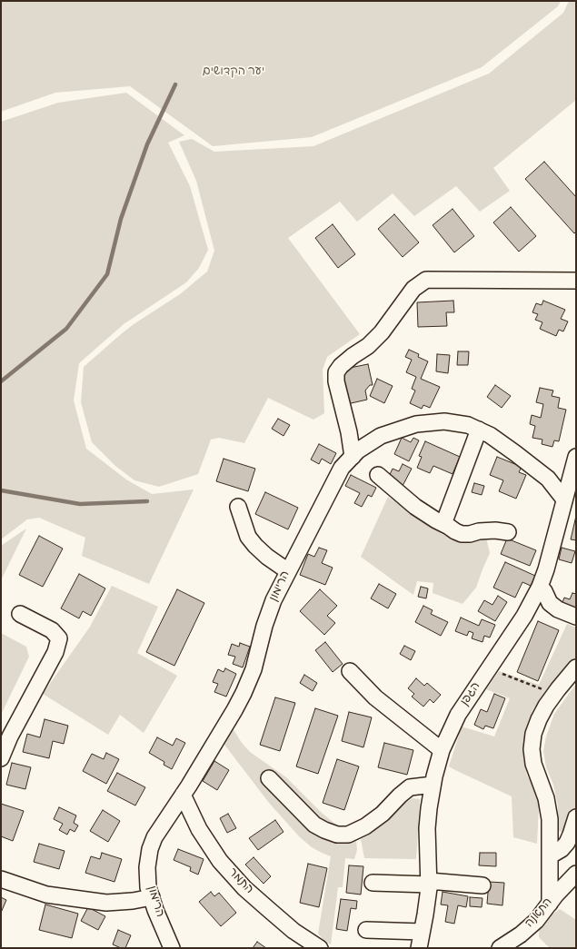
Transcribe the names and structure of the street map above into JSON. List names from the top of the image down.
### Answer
{
  "streets": {
    "street": [
      "הרימון",
      "הגפן",
      "התמר",
      "התאנה"
    ]
  },
  "crossings": [
    ["הרימון", "הגפן"],
    ["הרימון", "התמר"]
  ],
  "parks": ["יער הקדושים"]
}
